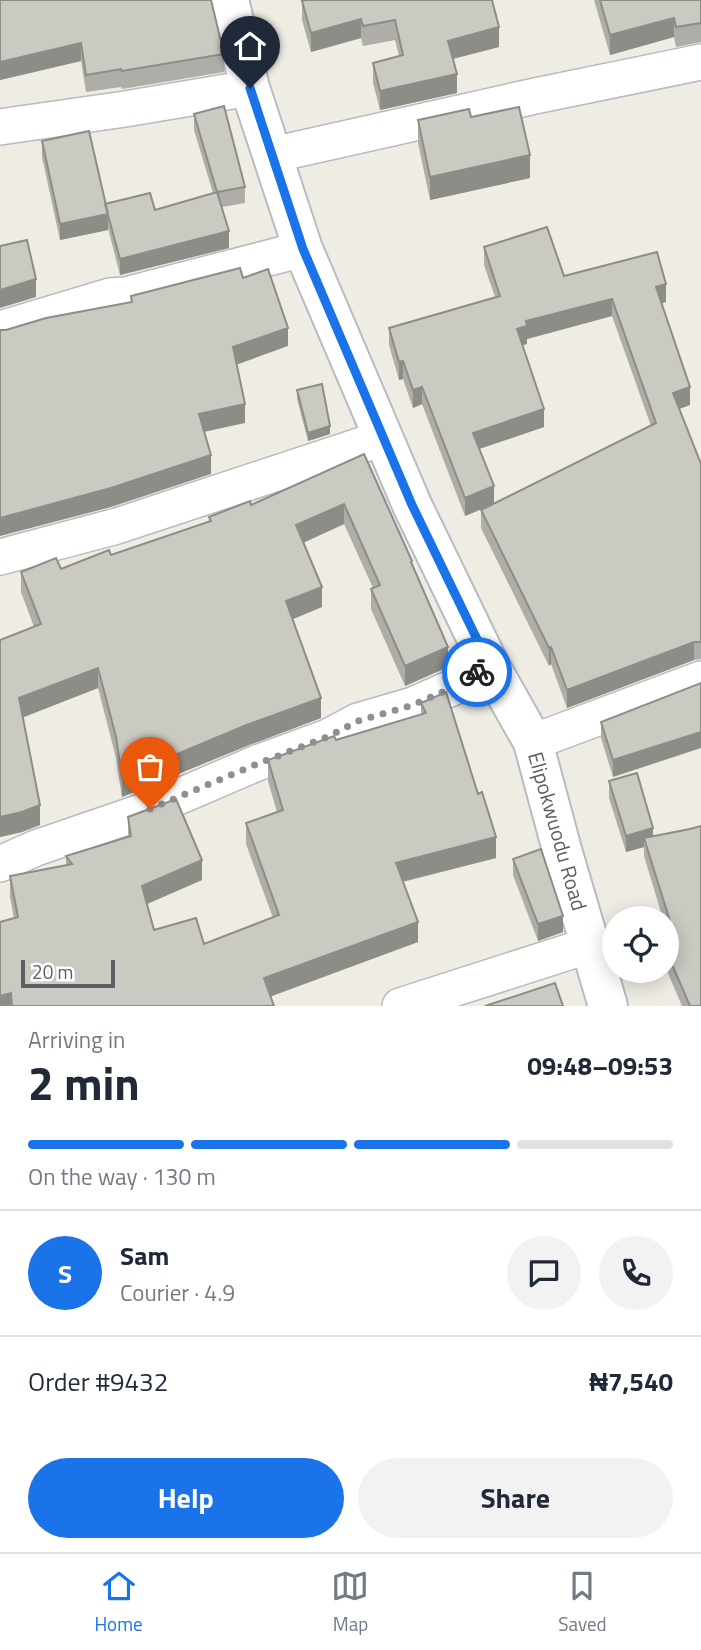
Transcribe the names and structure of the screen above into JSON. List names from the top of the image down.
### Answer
{
  "streets": {
    "street": ["Elipokwuodu Road"]
  },
  "scale_bar": "20 m",
  "page": {
    "scale": "20 m",
    "heading": ["2 min", "Arriving in", "09:48–09:53"],
    "panel": [
      "Sam",
      "Courier · 4.9",
      "Order #9432",
      "₦7,540"
    ],
    "bar": "On the way · 130 m",
    "round": "S",
    "buttons": ["Help", "Share"],
    "tabs": ["Home", "Map", "Saved"]
  }
}
